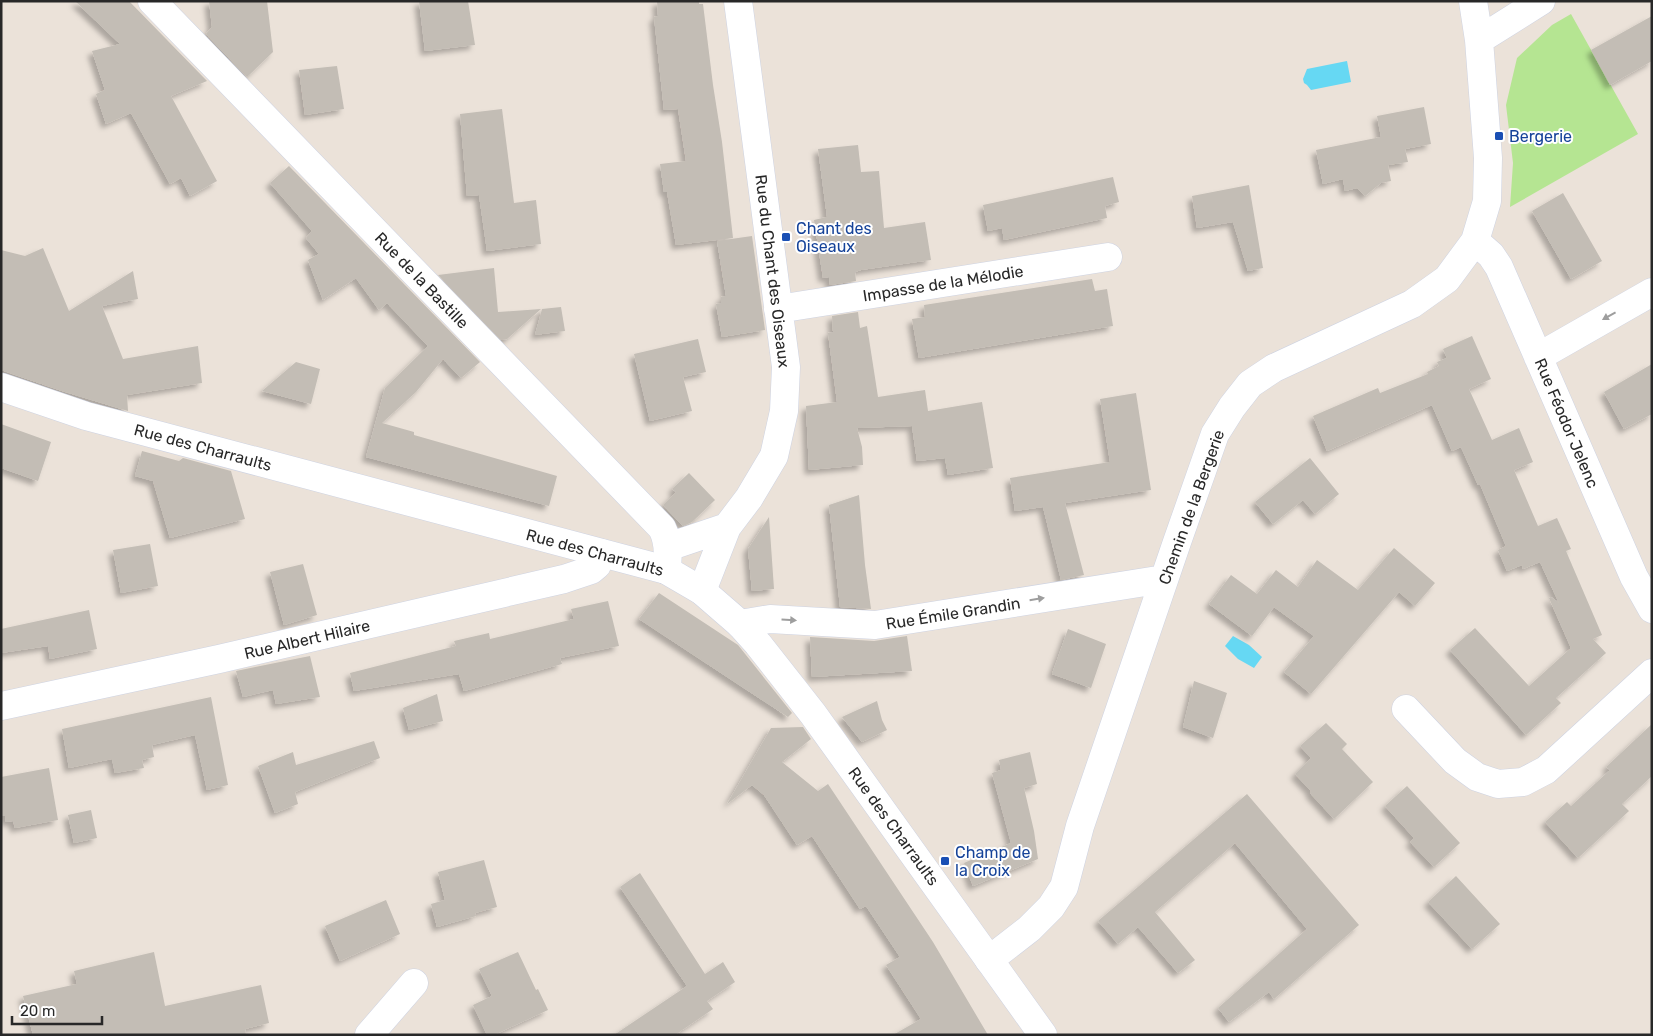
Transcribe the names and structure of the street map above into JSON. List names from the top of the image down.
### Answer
{
  "streets": {
    "street": [
      "Rue du Chant des Oiseaux",
      "Rue de la Bastille",
      "Impasse de la Mélodie",
      "Rue Féodor Jelenc",
      "Rue des Charraults",
      "Chemin de la Bergerie",
      "Rue Émile Grandin",
      "Rue Albert Hilaire"
    ]
  },
  "crossings": [
    ["Rue du Chant des Oiseaux", "Impasse de la Mélodie"],
    ["Rue du Chant des Oiseaux", "Rue des Charraults"],
    ["Rue de la Bastille", "Rue des Charraults"],
    ["Rue Féodor Jelenc", "Chemin de la Bergerie"],
    ["Rue des Charraults", "Chemin de la Bergerie"],
    ["Rue des Charraults", "Rue Émile Grandin"],
    ["Rue des Charraults", "Rue Albert Hilaire"],
    ["Chemin de la Bergerie", "Rue Émile Grandin"]
  ],
  "one_way": ["Rue Émile Grandin"],
  "places": {
    "transit": ["Bergerie", "Chant des Oiseaux", "Champ de la Croix"]
  },
  "scale_bar": "20 m"
}
